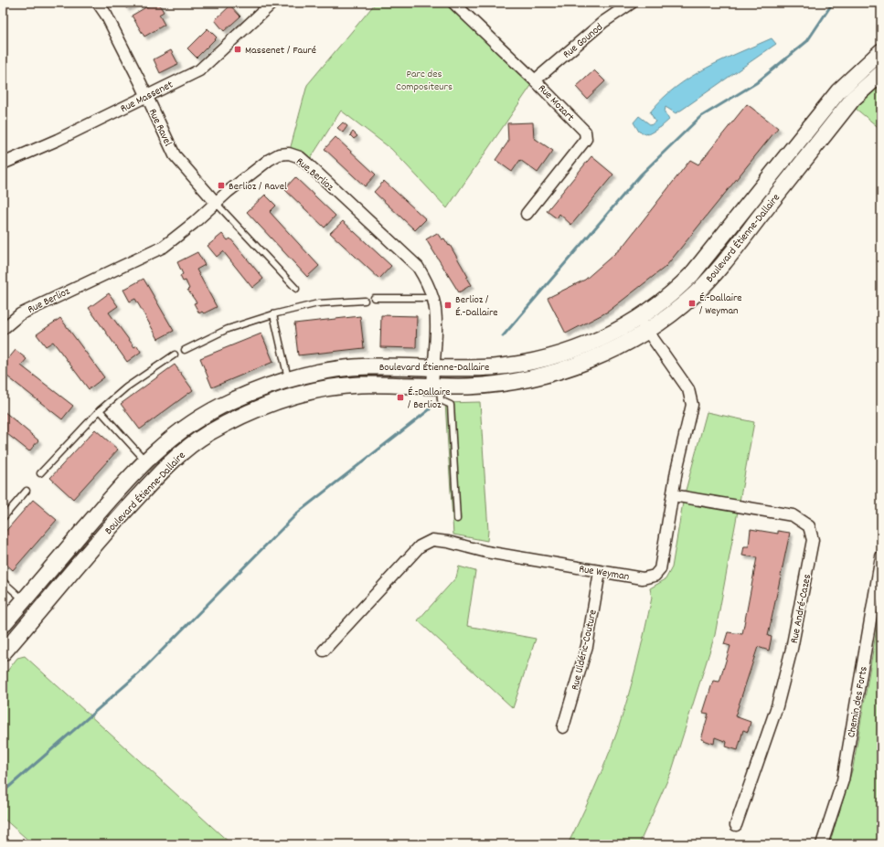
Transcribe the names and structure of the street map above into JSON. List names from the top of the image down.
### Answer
{
  "streets": {
    "street": [
      "Rue Gounod",
      "Rue Massenet",
      "Rue Mozart",
      "Rue Ravel",
      "Rue Berlioz",
      "Boulevard Étienne-Dallaire",
      "Rue Weyman",
      "Rue André-Cazes",
      "Rue Uldéric-Couture",
      "Chemin des Forts"
    ]
  },
  "crossings": [
    ["Rue Gounod", "Rue Mozart"],
    ["Rue Massenet", "Rue Ravel"],
    ["Rue Ravel", "Rue Berlioz"],
    ["Rue Berlioz", "Boulevard Étienne-Dallaire"],
    ["Boulevard Étienne-Dallaire", "Rue Weyman"],
    ["Rue Weyman", "Rue André-Cazes"],
    ["Rue Weyman", "Rue Uldéric-Couture"]
  ],
  "parks": ["Parc des Compositeurs"],
  "places": {
    "transit": [
      "Massenet / Fauré",
      "Berlioz / Ravel",
      "É.-Dallaire / Weyman",
      "Berlioz / É.-Dallaire",
      "É.-Dallaire / Berlioz"
    ]
  }
}
